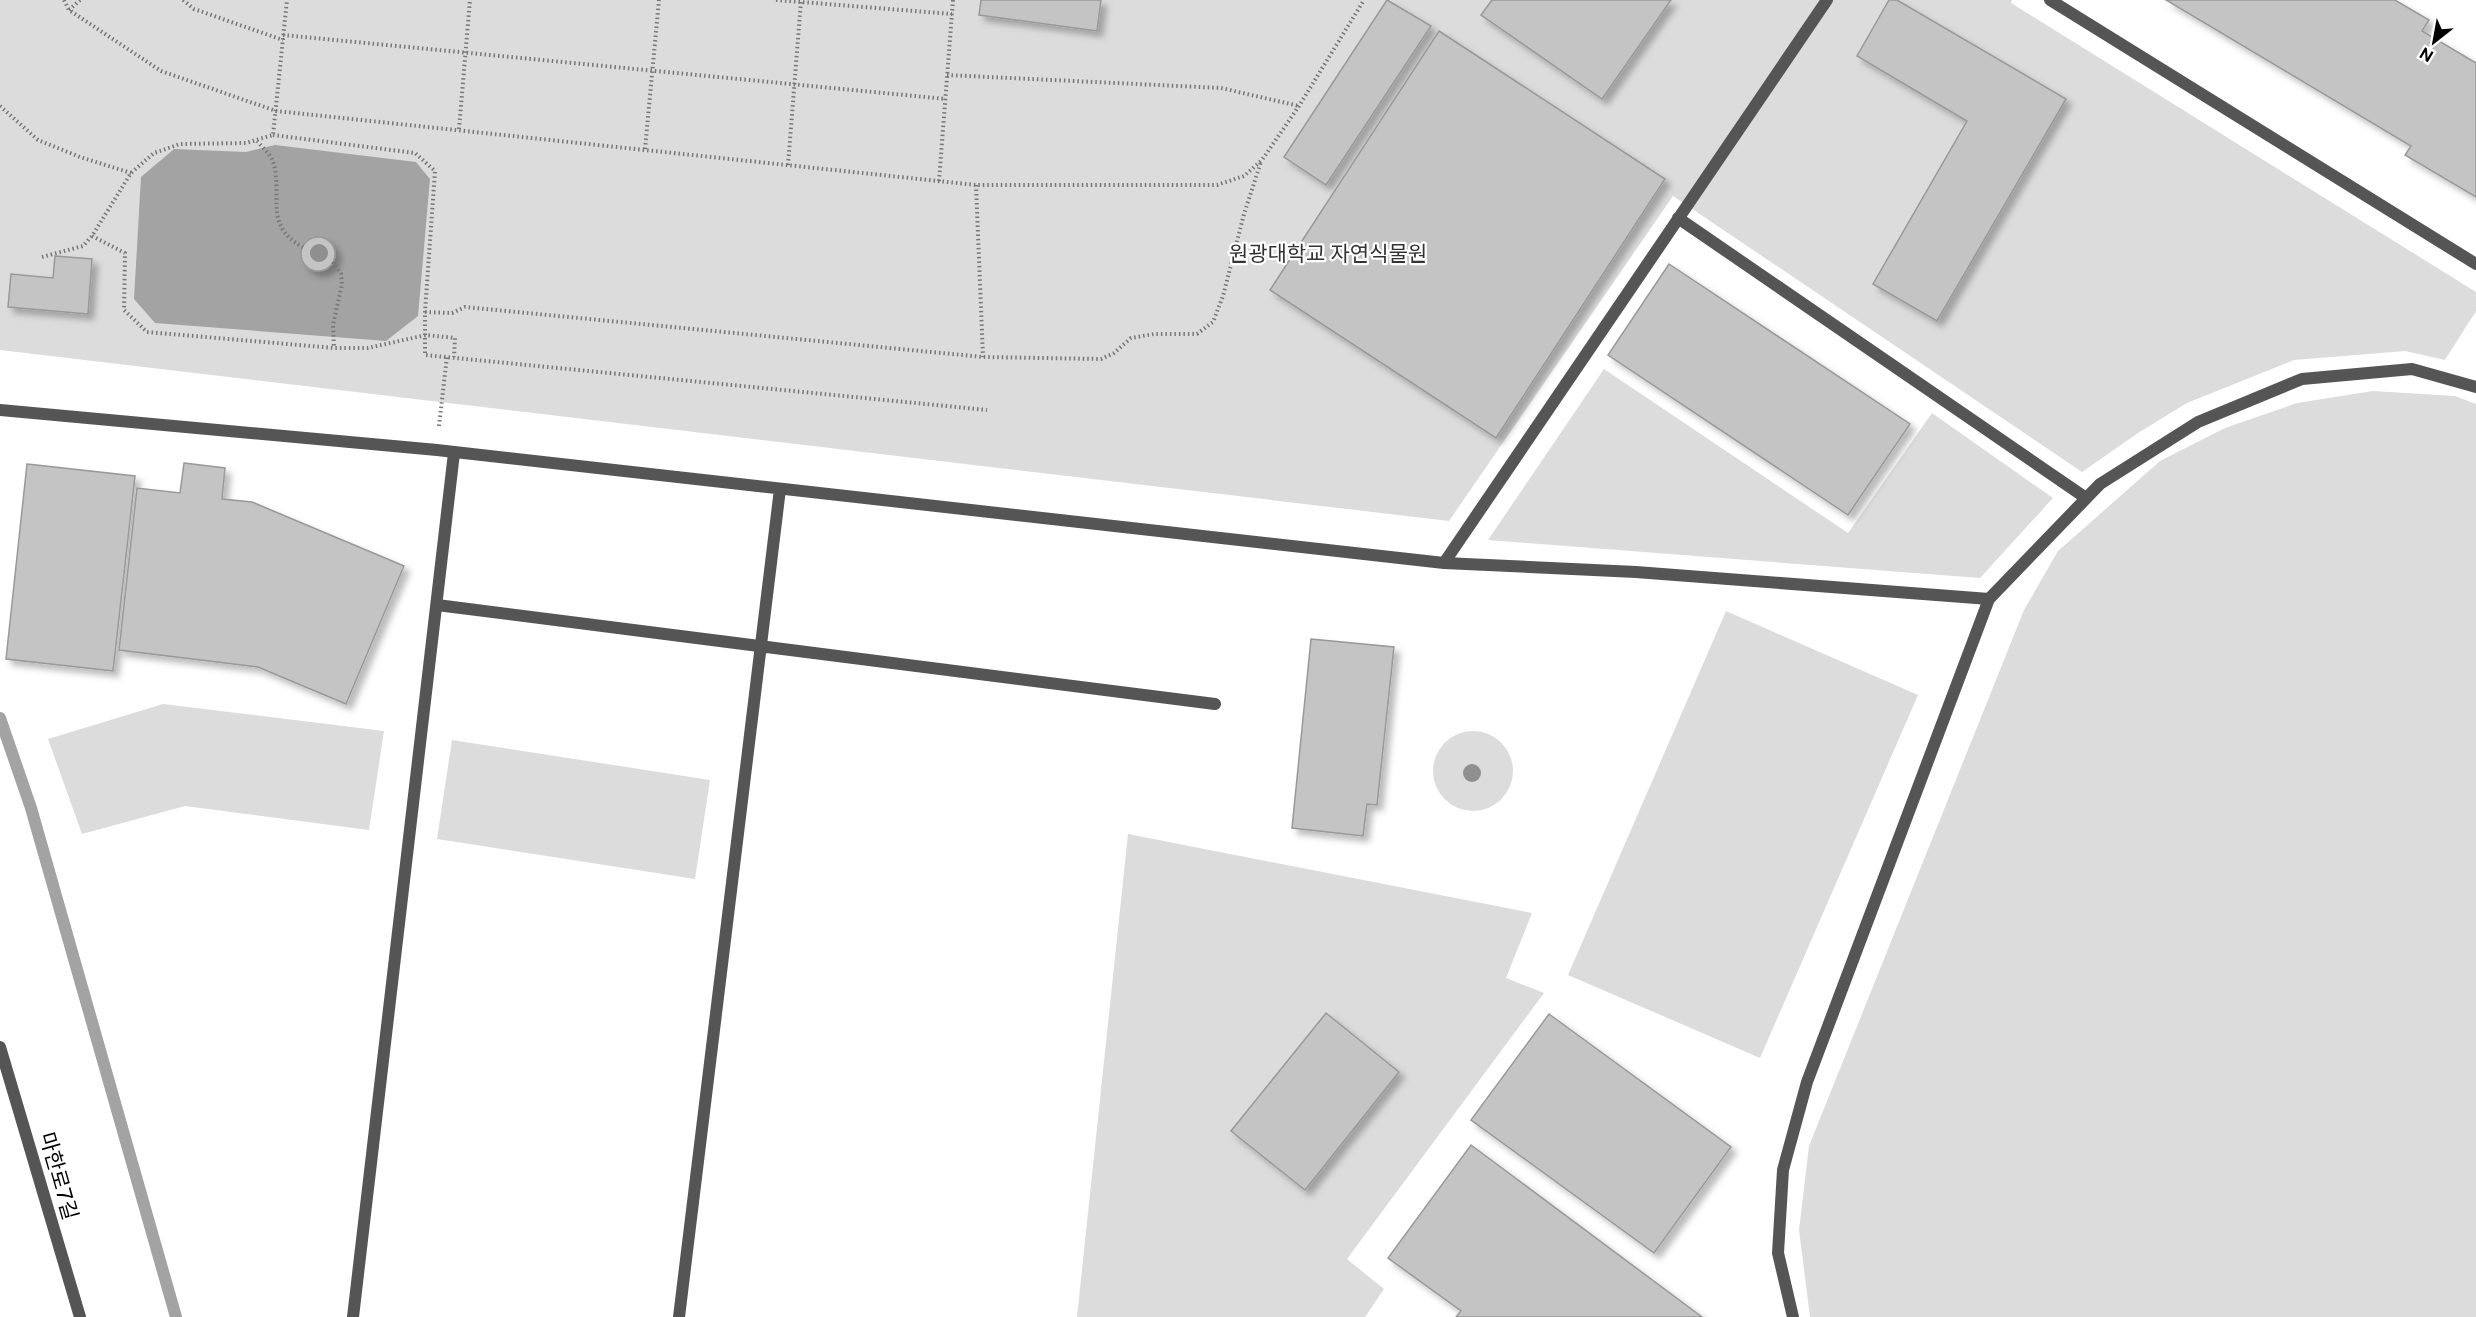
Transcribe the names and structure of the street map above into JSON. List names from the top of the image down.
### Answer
{
  "streets": {
    "street": ["마한로7길"]
  },
  "parks": ["원광대학교 자연식물원"],
  "north": "bottom left"
}
